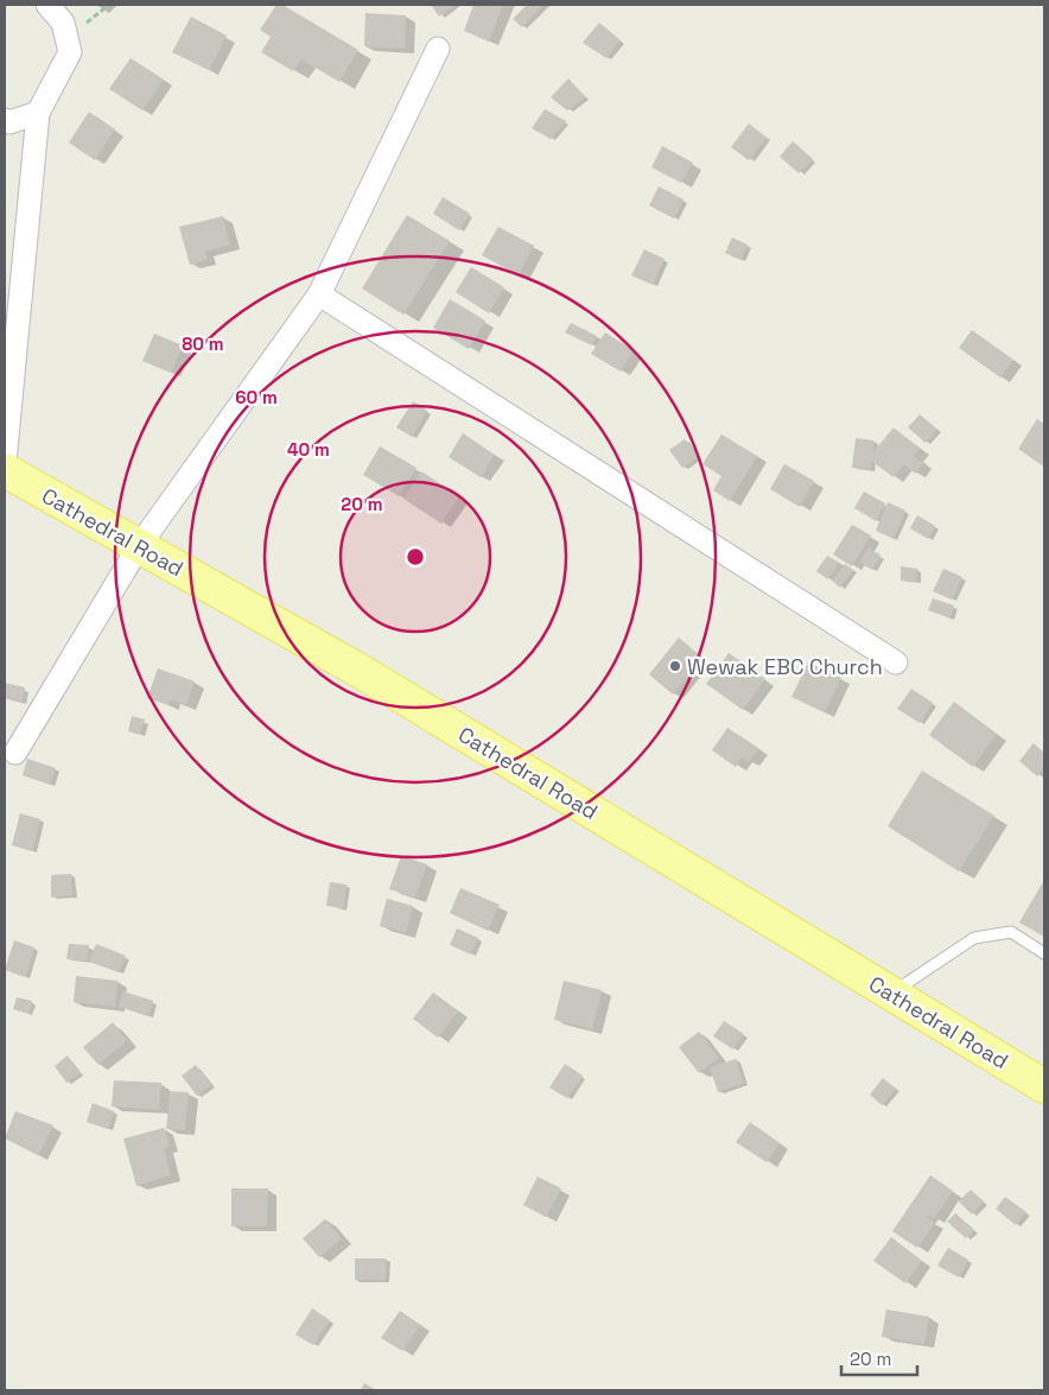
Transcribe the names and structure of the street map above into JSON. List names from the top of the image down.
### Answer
{
  "streets": {
    "main road": ["Cathedral Road"]
  },
  "places": ["Wewak EBC Church"],
  "scale_bar": "20 m",
  "rings": [
    "80 m",
    "60 m",
    "40 m",
    "20 m"
  ]
}
